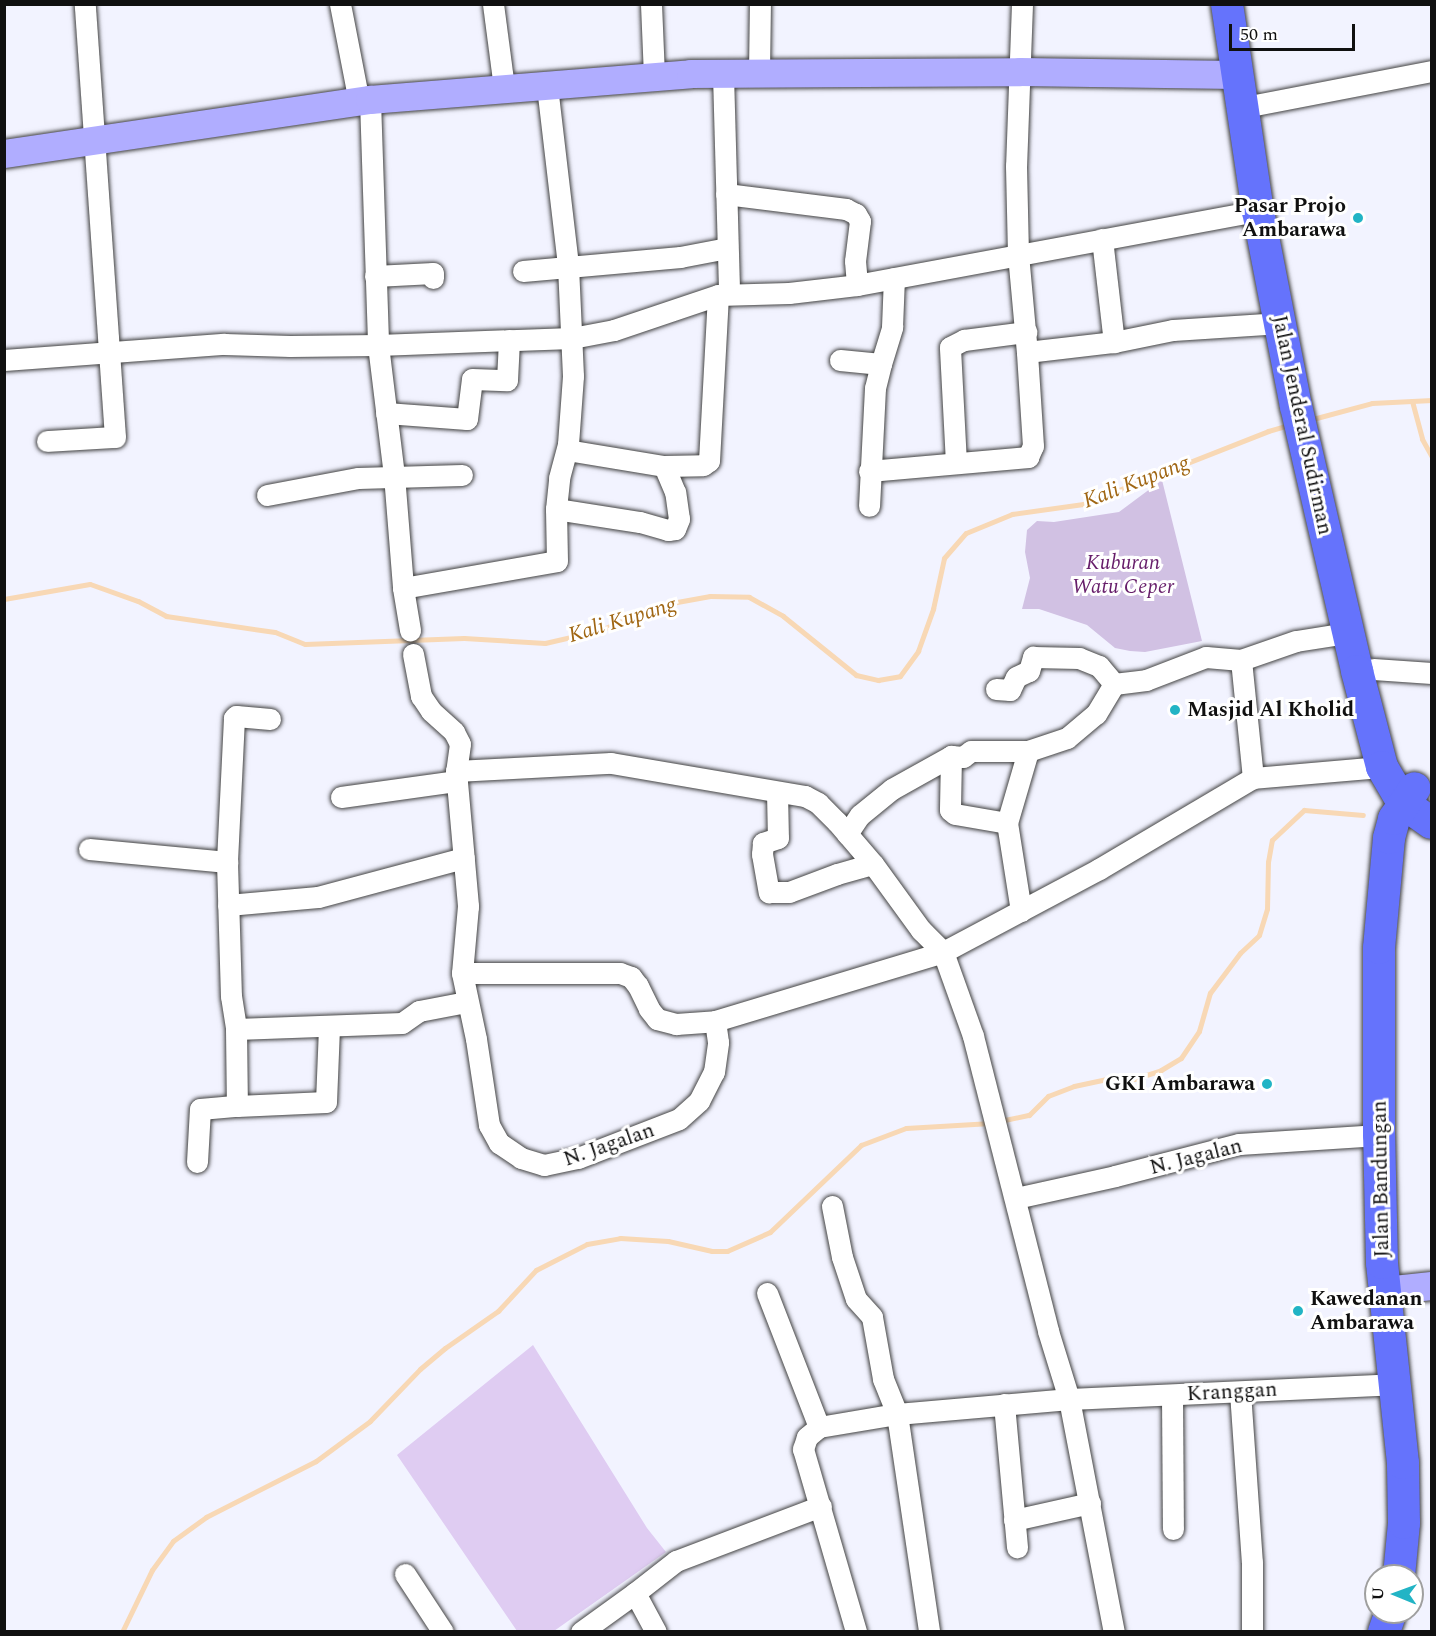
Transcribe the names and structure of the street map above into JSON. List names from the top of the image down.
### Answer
{
  "streets": {
    "main road": ["Jalan Jenderal Sudirman", "Jalan Bandungan"],
    "street": ["N. Jagalan", "Kranggan"]
  },
  "crossings": [
    ["Jalan Jenderal Sudirman", "Jalan Bandungan"],
    ["N. Jagalan", "Jalan Bandungan"],
    ["Jalan Bandungan", "Kranggan"]
  ],
  "water": ["Kali Kupang"],
  "parks": ["Kuburan Watu Ceper"],
  "places": [
    "Pasar Projo Ambarawa",
    "Masjid Al Kholid",
    "GKI Ambarawa",
    "Kawedanan Ambarawa"
  ],
  "scale_bar": "50 m",
  "north": "left"
}
